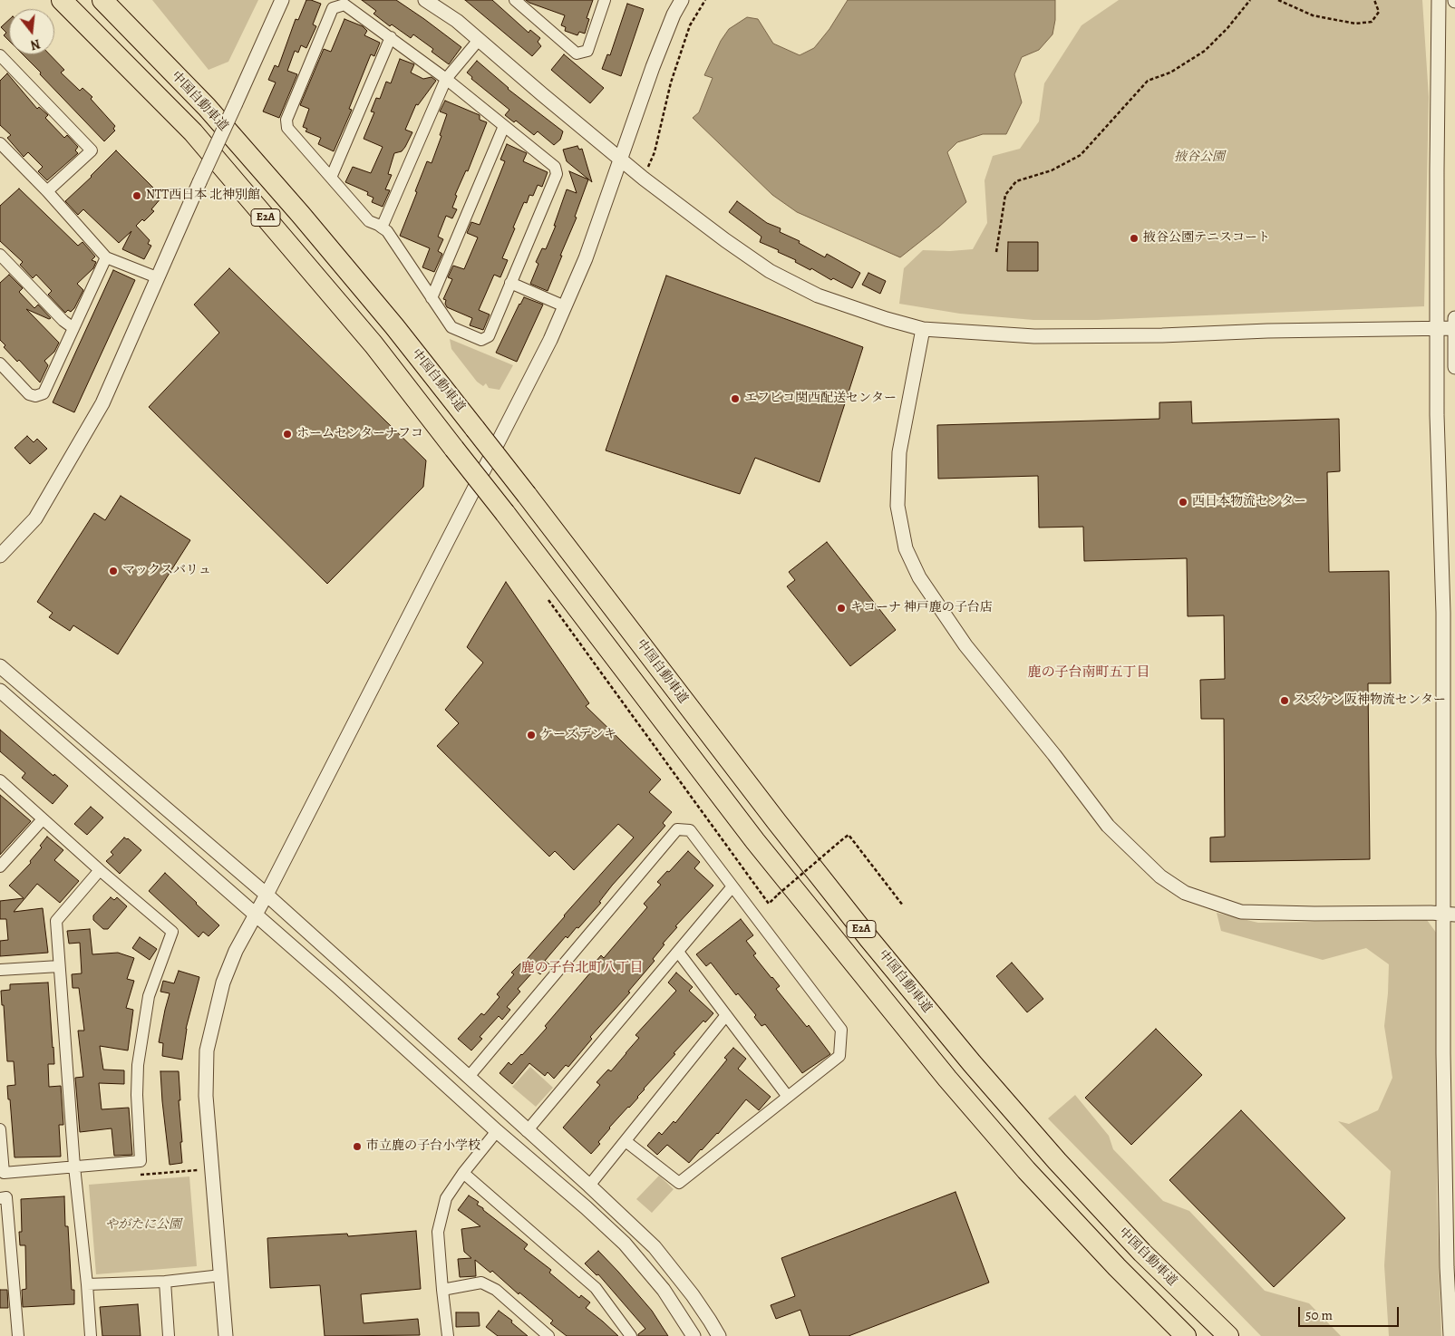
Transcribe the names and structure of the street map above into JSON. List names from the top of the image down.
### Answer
{
  "streets": {
    "highway": ["中国自動車道", "E2A"]
  },
  "districts": ["鹿の子台南町五丁目", "鹿の子台北町八丁目"],
  "parks": ["掖谷公園", "やがたに公園"],
  "places": [
    "NTT西日本 北神別館",
    "掖谷公園テニスコート",
    "エフピコ関西配送センター",
    "ホームセンターナフコ",
    "西日本物流センター",
    "マックスバリュ",
    "キコーナ 神戸鹿の子台店",
    "スズケン阪神物流センター",
    "ケーズデンキ",
    "市立鹿の子台小学校"
  ],
  "scale_bar": "50 m",
  "north": "bottom"
}
